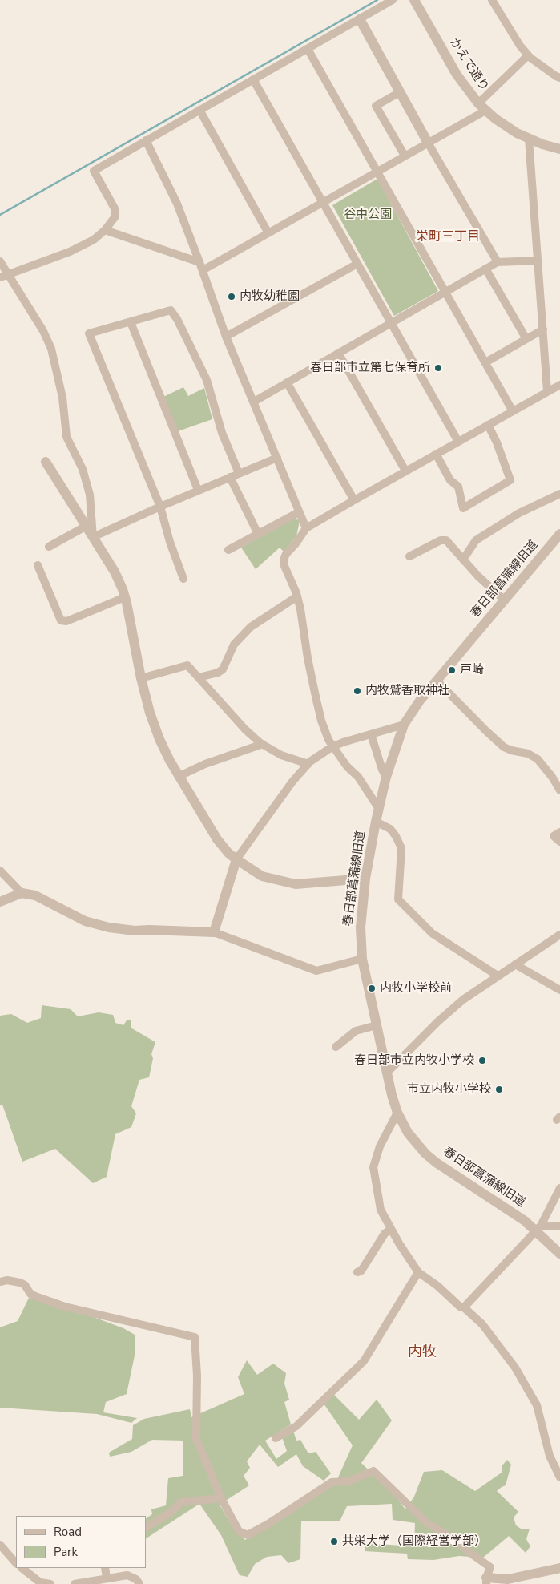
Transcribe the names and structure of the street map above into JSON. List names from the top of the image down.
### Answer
{
  "streets": {
    "street": ["かえで通り", "春日部菖蒲線旧道"]
  },
  "districts": ["栄町三丁目", "内牧"],
  "parks": ["谷中公園"],
  "places": [
    "内牧幼稚園",
    "春日部市立第七保育所",
    "戸崎",
    "内牧鷲香取神社",
    "内牧小学校前",
    "春日部市立内牧小学校",
    "市立内牧小学校",
    "共栄大学（国際経営学部）"
  ],
  "legend": ["Road", "Park"]
}
